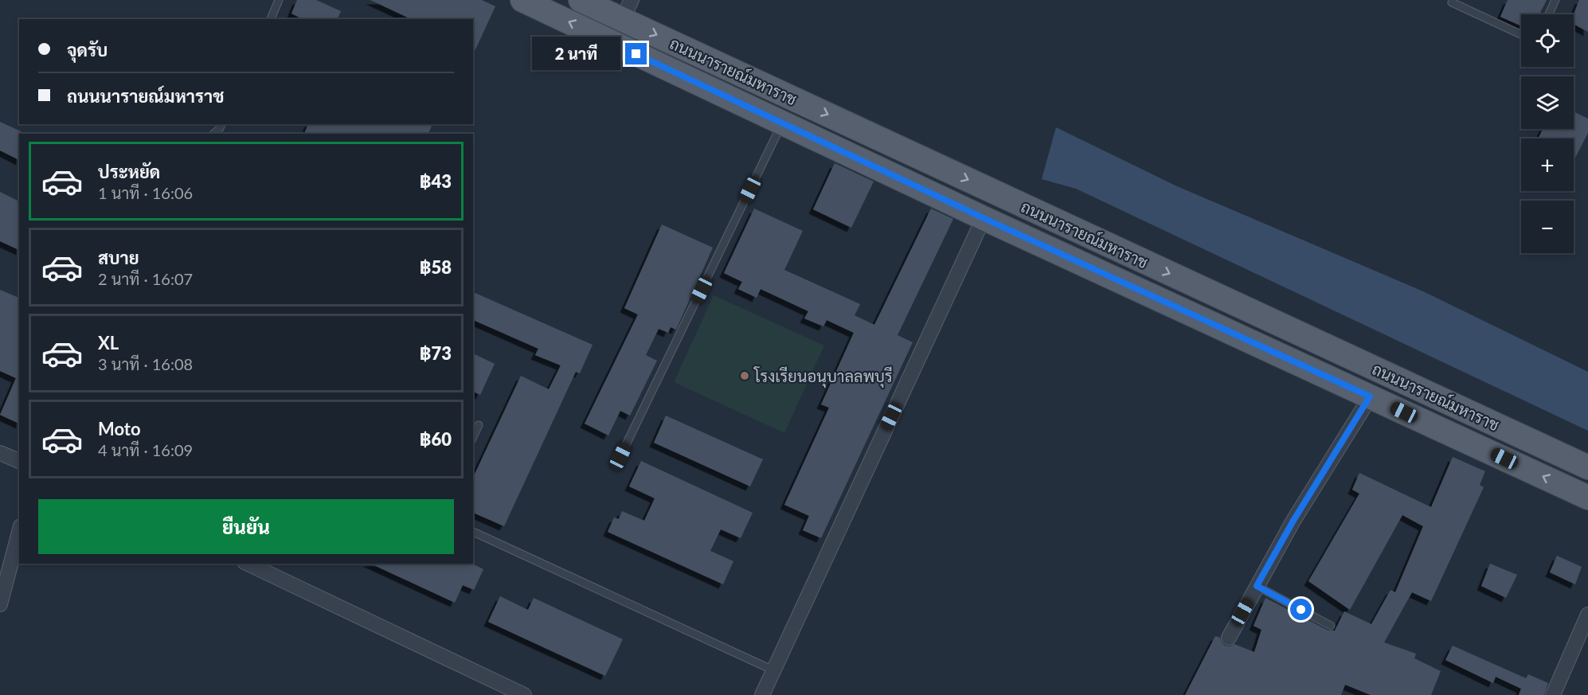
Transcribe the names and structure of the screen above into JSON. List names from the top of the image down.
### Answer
{
  "streets": {
    "main road": ["ถนนนารายณ์มหาราช"]
  },
  "places": ["โรงเรียนอนุบาลลพบุรี"],
  "page": {
    "map_buttons": ["+", "−"],
    "banner": ["จุดรับ", "ถนนนารายณ์มหาราช"],
    "bubble": "2 นาที",
    "list": [
      {
        "name": "ประหยัด",
        "note": "1 นาที · 16:06",
        "value": "฿43"
      },
      {
        "name": "สบาย",
        "note": "2 นาที · 16:07",
        "value": "฿58"
      },
      {
        "name": "XL",
        "note": "3 นาที · 16:08",
        "value": "฿73"
      },
      {
        "name": "Moto",
        "note": "4 นาที · 16:09",
        "value": "฿60"
      }
    ],
    "buttons": "ยืนยัน"
  }
}
